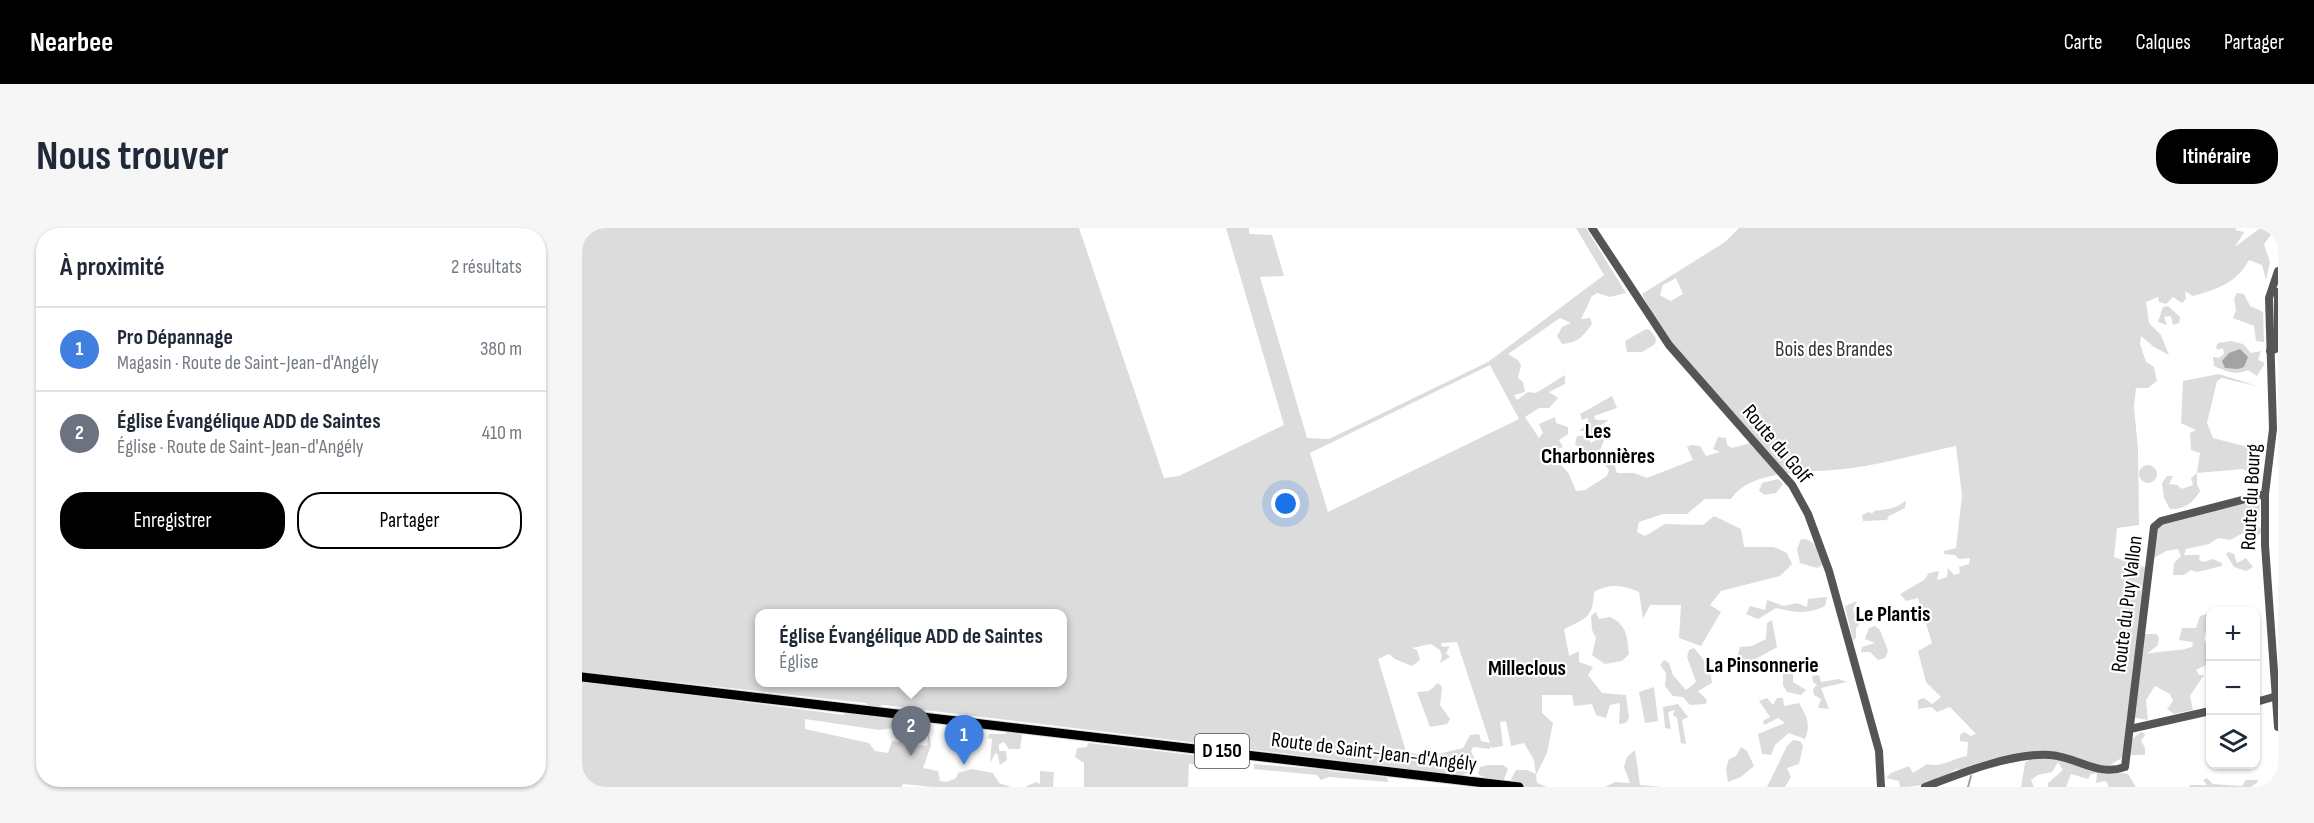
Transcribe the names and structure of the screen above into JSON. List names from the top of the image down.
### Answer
{
  "streets": {
    "main road": ["D 150", "Route de Saint-Jean-d'Angély"],
    "street": ["Route du Golf", "Route du Bourg", "Route du Puy Vallon"]
  },
  "crossings": [
    ["Route du Bourg", "Route du Puy Vallon"]
  ],
  "districts": [
    "Les Charbonnières",
    "Le Plantis",
    "La Pinsonnerie",
    "Milleclous"
  ],
  "parks": ["Bois des Brandes"],
  "page": {
    "header": "Nearbee",
    "nav": ["Carte", "Calques", "Partager"],
    "buttons": [
      "Itinéraire",
      ["Enregistrer", "Partager"]
    ],
    "title": "Nous trouver",
    "heading": ["À proximité", "2 résultats"],
    "list": [
      {
        "mark": "1",
        "name": "Pro Dépannage",
        "note": "Magasin · Route de Saint-Jean-d'Angély",
        "value": "380 m"
      },
      {
        "mark": "2",
        "name": "Église Évangélique ADD de Saintes",
        "note": "Église · Route de Saint-Jean-d'Angély",
        "value": "410 m"
      }
    ],
    "map_buttons": ["+", "−"],
    "popup": ["Église Évangélique ADD de Saintes", "Église"],
    "pins": ["2", "1"]
  }
}
